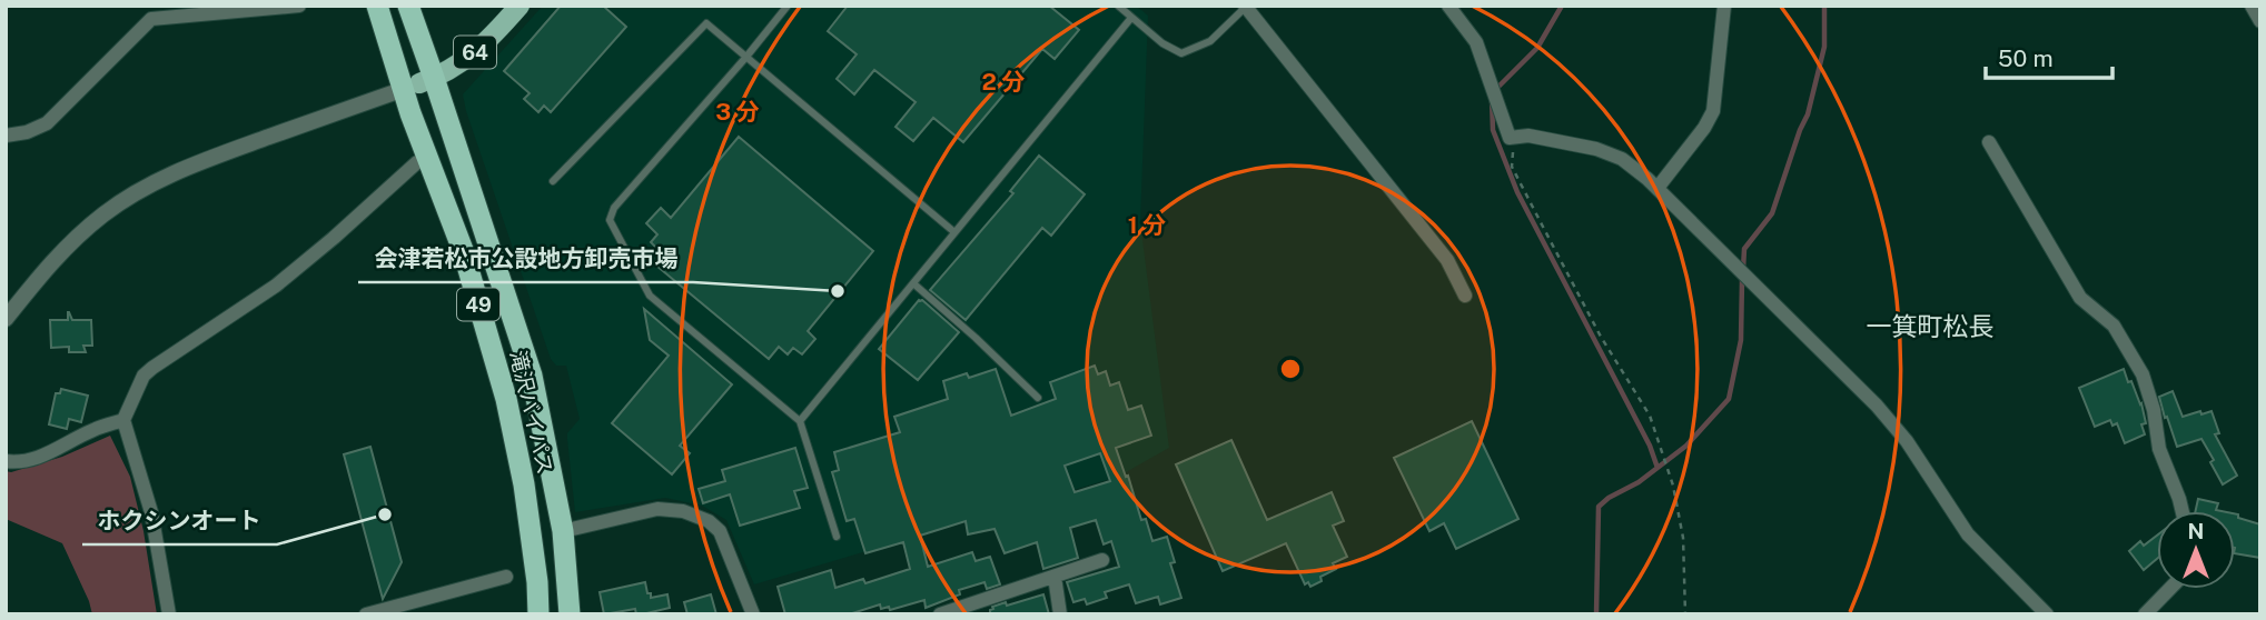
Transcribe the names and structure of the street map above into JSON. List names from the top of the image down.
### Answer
{
  "streets": {
    "highway": ["49", "滝沢バイパス"],
    "main road": ["64"]
  },
  "crossings": [
    ["64", "滝沢バイパス"]
  ],
  "districts": ["一箕町松長"],
  "places": ["会津若松市公設地方卸売市場", "ホクシンオート"],
  "scale_bar": "50 m",
  "north": "top",
  "rings": ["2 分", "3 分", "1 分"]
}
